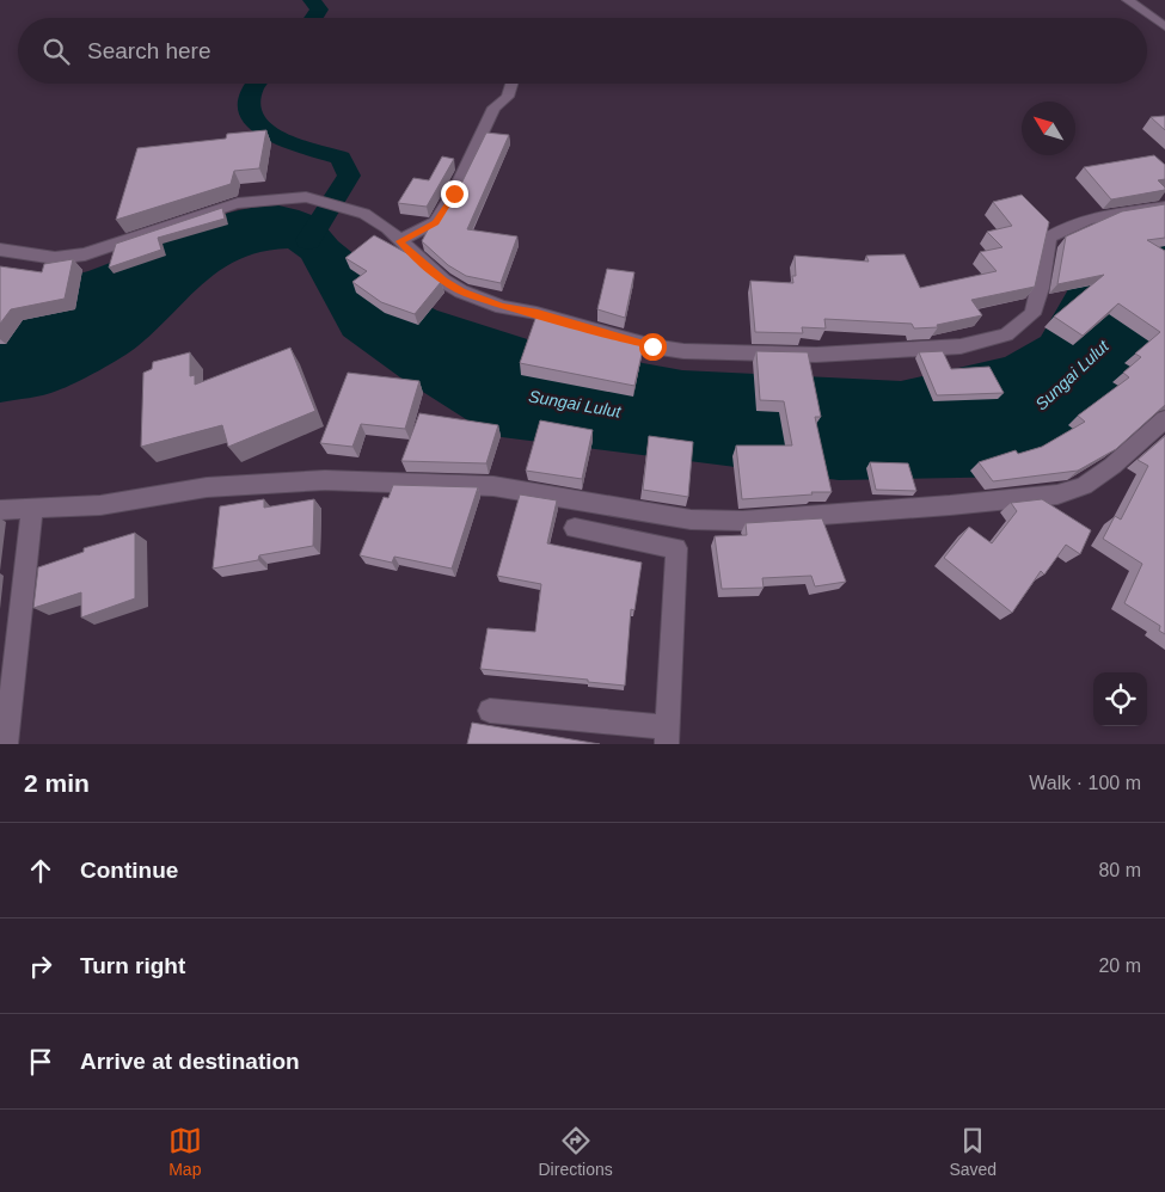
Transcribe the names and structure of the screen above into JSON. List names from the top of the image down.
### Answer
{
  "water": ["Sungai Lulut"],
  "north": "top left",
  "page": {
    "search": "Search here",
    "heading": ["2 min", "Walk · 100 m"],
    "list": [
      ["Continue", "80 m"],
      ["Turn right", "20 m"],
      "Arrive at destination"
    ],
    "nav": ["Map", "Directions", "Saved"]
  }
}
